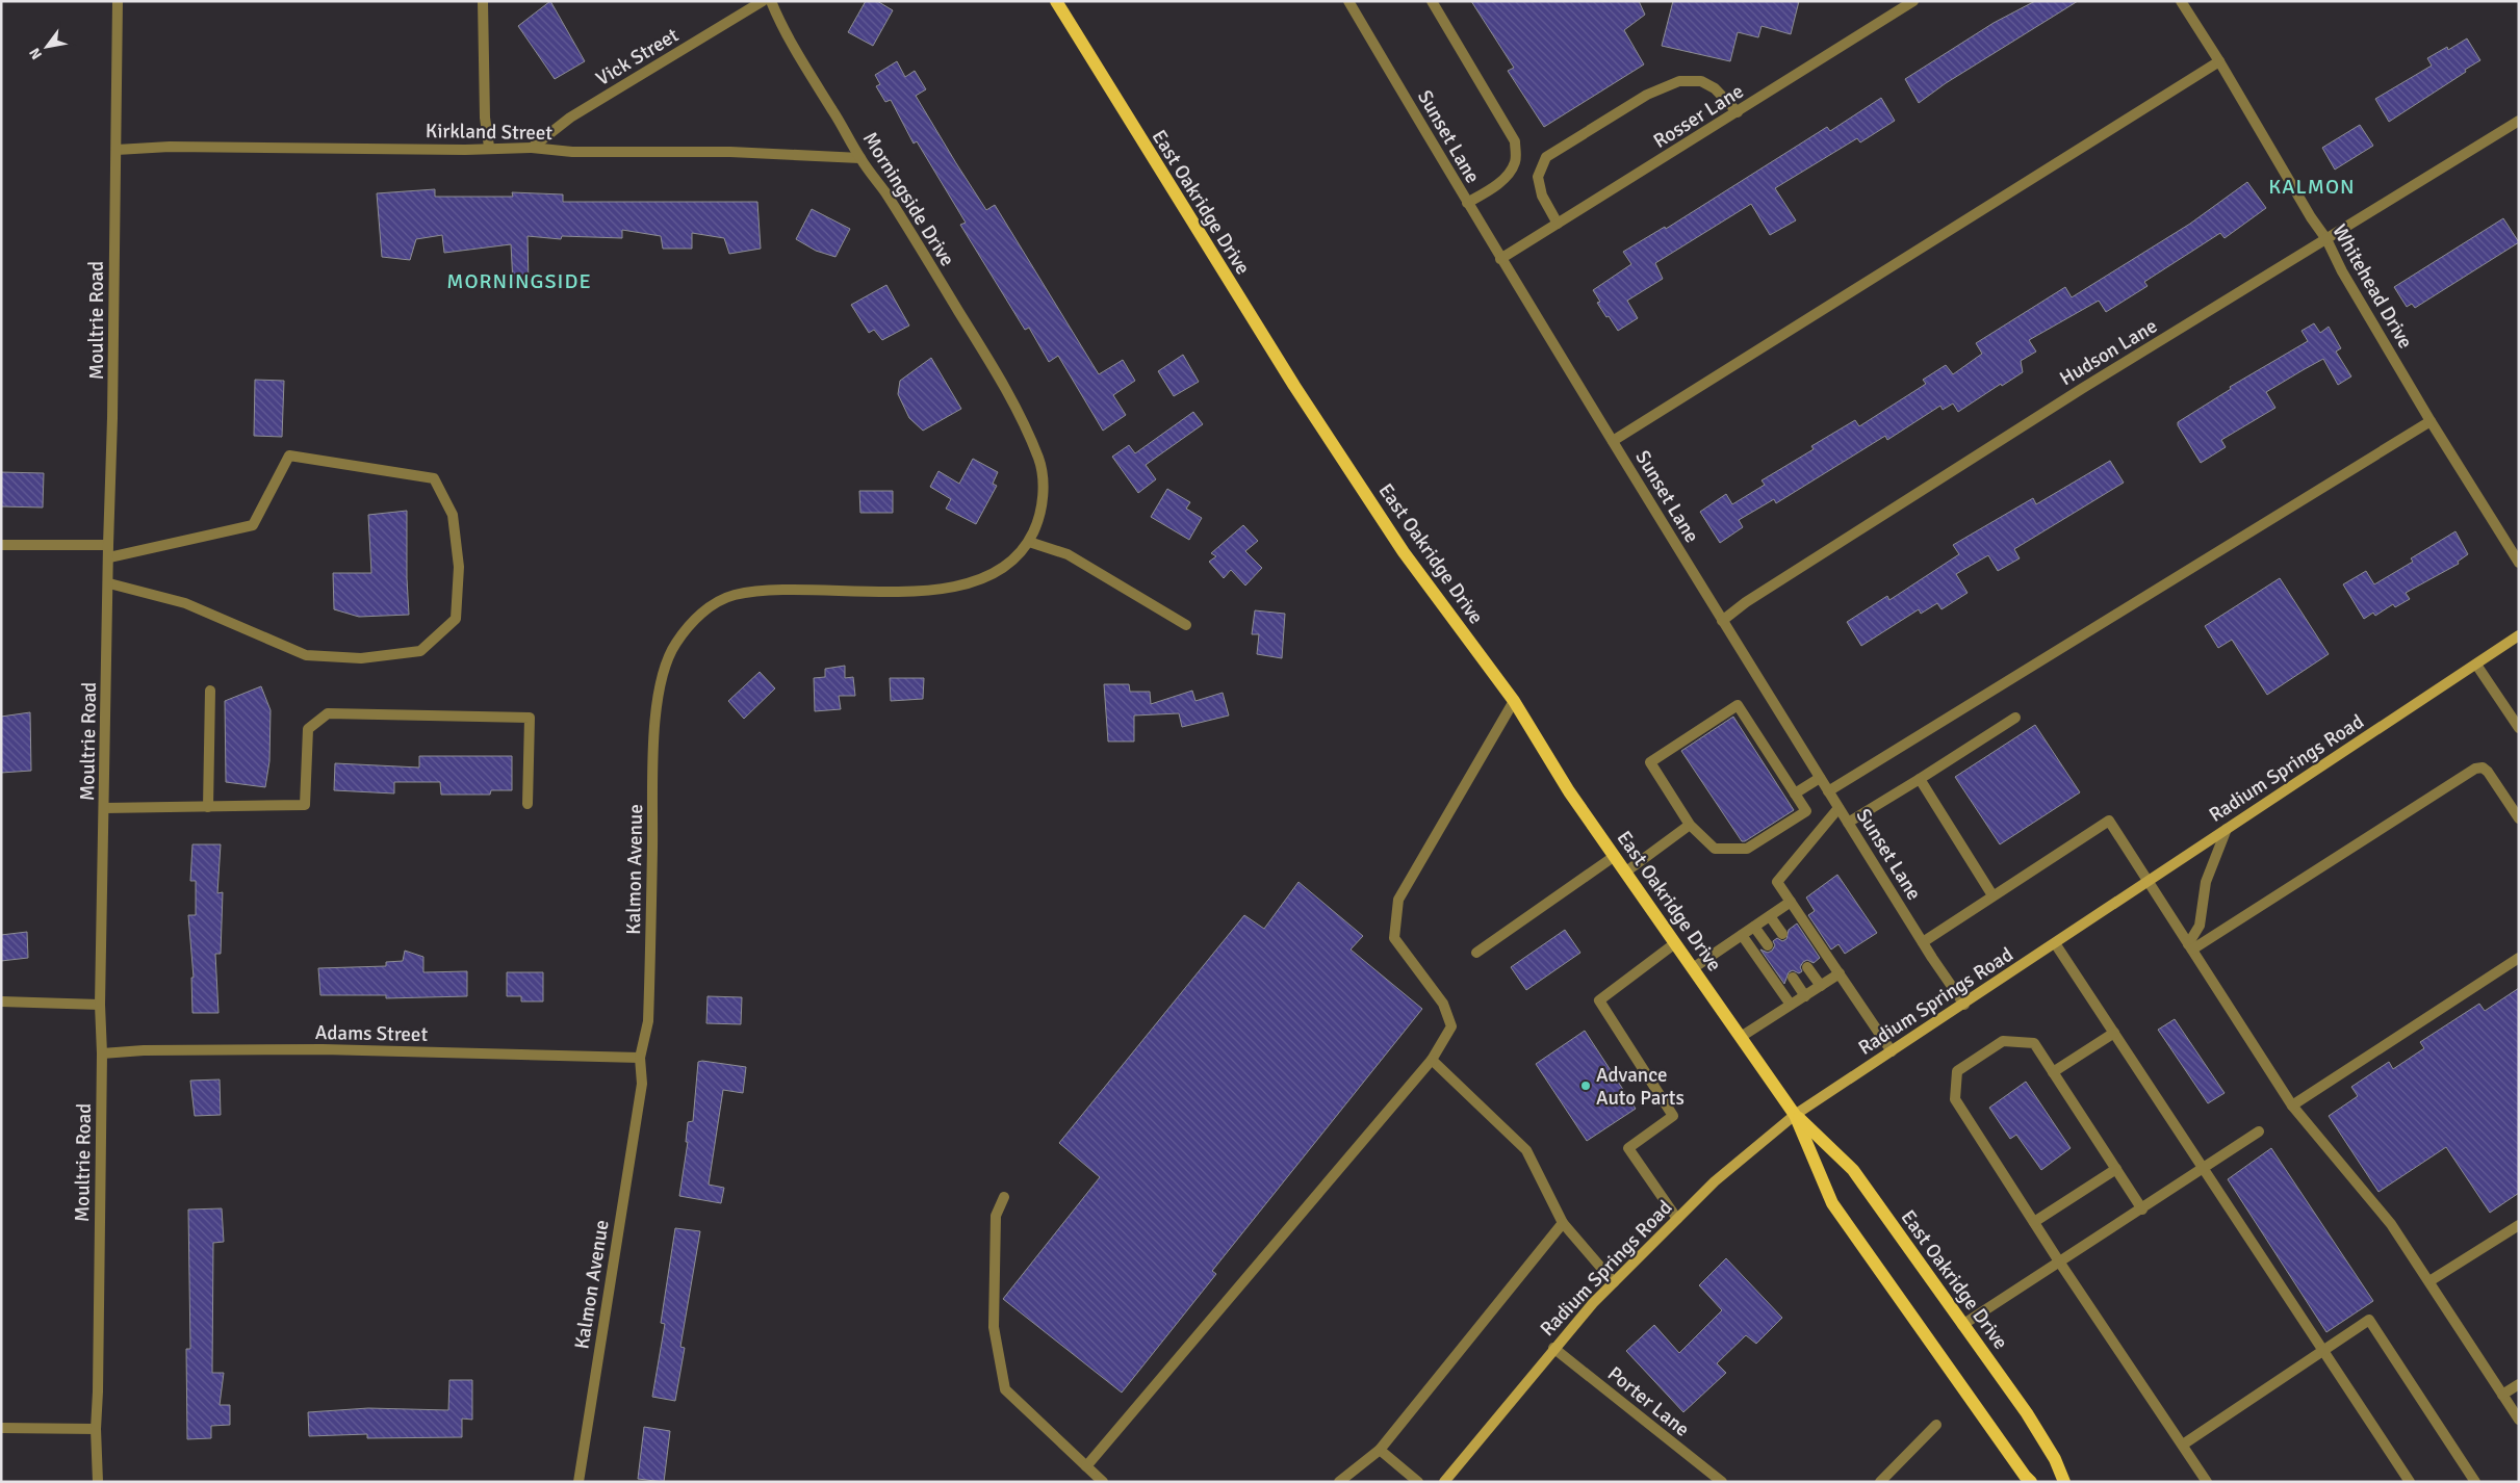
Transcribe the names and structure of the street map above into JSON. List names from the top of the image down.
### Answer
{
  "streets": {
    "main road": ["East Oakridge Drive", "Radium Springs Road"],
    "street": [
      "Vick Street",
      "Rosser Lane",
      "Kirkland Street",
      "Sunset Lane",
      "Morningside Drive",
      "Whitehead Drive",
      "Moultrie Road",
      "Hudson Lane",
      "Kalmon Avenue",
      "Adams Street",
      "Porter Lane"
    ]
  },
  "crossings": [
    ["Vick Street", "Kirkland Street"],
    ["Rosser Lane", "Sunset Lane"],
    ["Kirkland Street", "Morningside Drive"],
    ["Kirkland Street", "Moultrie Road"],
    ["Sunset Lane", "Hudson Lane"],
    ["Sunset Lane", "Radium Springs Road"],
    ["Morningside Drive", "Kalmon Avenue"],
    ["East Oakridge Drive", "Radium Springs Road"],
    ["Whitehead Drive", "Hudson Lane"],
    ["Moultrie Road", "Adams Street"],
    ["Radium Springs Road", "Porter Lane"],
    ["Kalmon Avenue", "Adams Street"]
  ],
  "districts": ["KALMON", "MORNINGSIDE"],
  "places": ["Advance Auto Parts"],
  "north": "bottom left"
}
